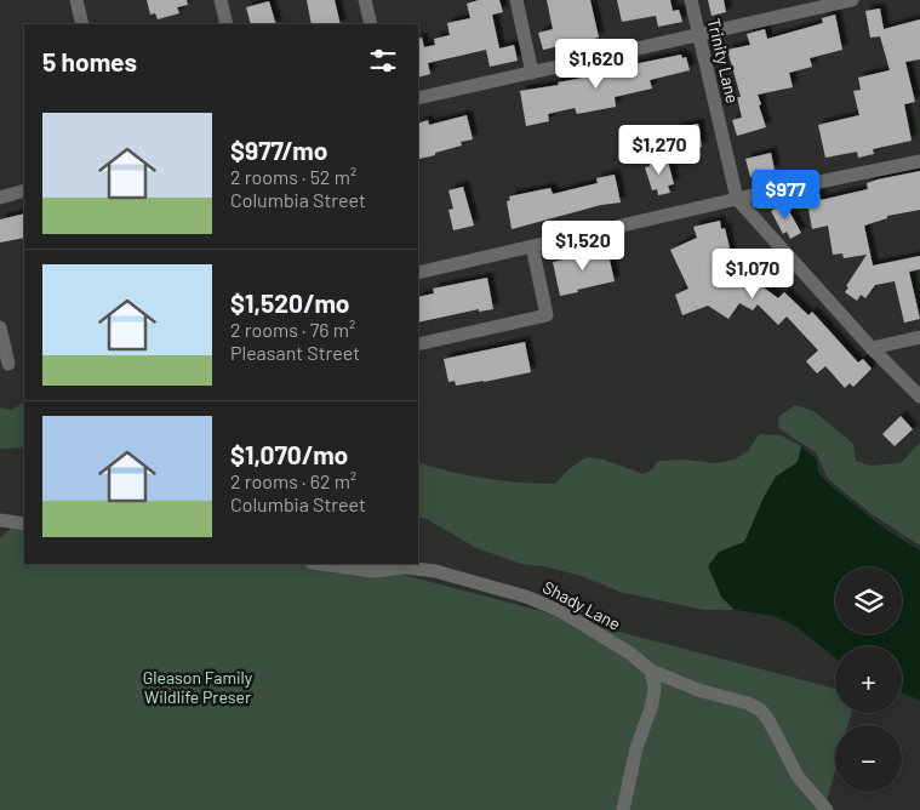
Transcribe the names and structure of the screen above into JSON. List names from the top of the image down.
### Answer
{
  "streets": {
    "street": ["Trinity Lane", "Shady Lane"]
  },
  "parks": ["Gleason Family Wildlife Preser"],
  "page": {
    "heading": "5 homes",
    "price": [
      "$1,620",
      "$1,270",
      "$977",
      "$1,520",
      "$1,070"
    ],
    "list": [
      {
        "name": "$977/mo",
        "note": "2 rooms · 52 m² · Columbia Street"
      },
      {
        "name": "$1,520/mo",
        "note": "2 rooms · 76 m² · Pleasant Street"
      },
      {
        "name": "$1,070/mo",
        "note": "2 rooms · 62 m² · Columbia Street"
      }
    ],
    "map_buttons": ["+", "−"]
  }
}
